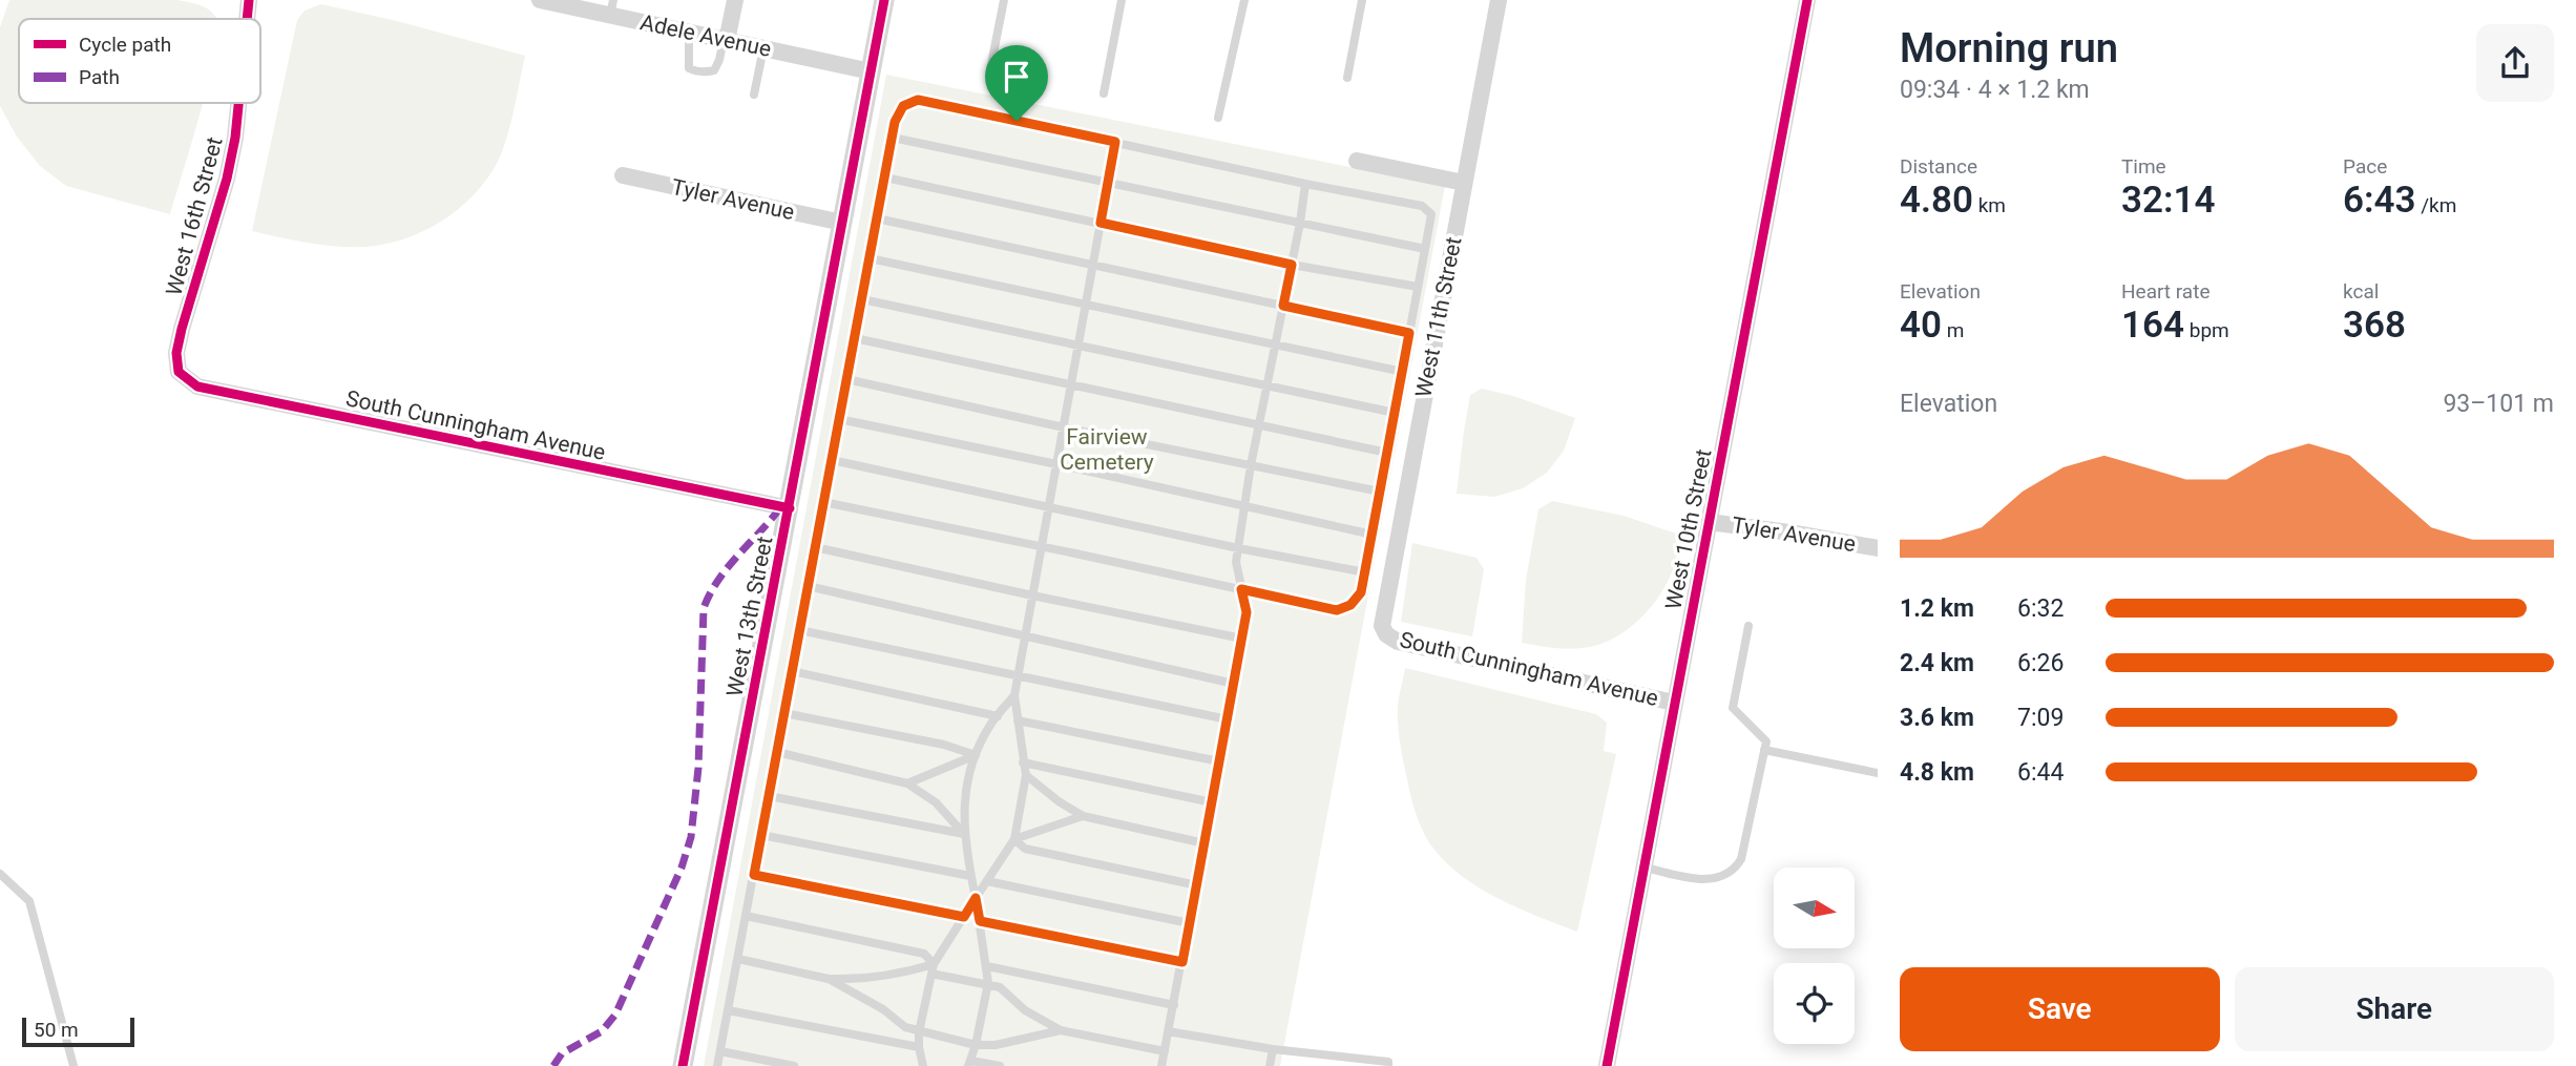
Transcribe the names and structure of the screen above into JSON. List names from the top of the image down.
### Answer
{
  "streets": {
    "street": [
      "Adele Avenue",
      "Tyler Avenue",
      "West 16th Street",
      "West 11th Street",
      "South Cunningham Avenue",
      "West 10th Street",
      "West 13th Street"
    ]
  },
  "crossings": [
    ["Adele Avenue", "West 13th Street"],
    ["Tyler Avenue", "West 10th Street"],
    ["Tyler Avenue", "West 13th Street"],
    ["West 16th Street", "South Cunningham Avenue"],
    ["West 11th Street", "South Cunningham Avenue"],
    ["South Cunningham Avenue", "West 10th Street"],
    ["South Cunningham Avenue", "West 13th Street"]
  ],
  "parks": ["Fairview Cemetery"],
  "legend": ["Cycle path", "Path"],
  "scale_bar": "50 m",
  "north": "right",
  "page": {
    "heading": ["Morning run", "09:34 · 4 × 1.2 km"],
    "stats": [
      ["Distance", "4.80 km"],
      ["Time", "32:14"],
      ["Pace", "6:43 /km"],
      ["Elevation", "40 m"],
      ["Heart rate", "164 bpm"],
      ["kcal", "368"]
    ],
    "chart": ["Elevation", "93–101 m"],
    "list": [
      {
        "name": "1.2 km",
        "note": "6:32"
      },
      {
        "name": "2.4 km",
        "note": "6:26"
      },
      {
        "name": "3.6 km",
        "note": "7:09"
      },
      {
        "name": "4.8 km",
        "note": "6:44"
      }
    ],
    "buttons": ["Save", "Share"],
    "scale": "50 m"
  }
}
